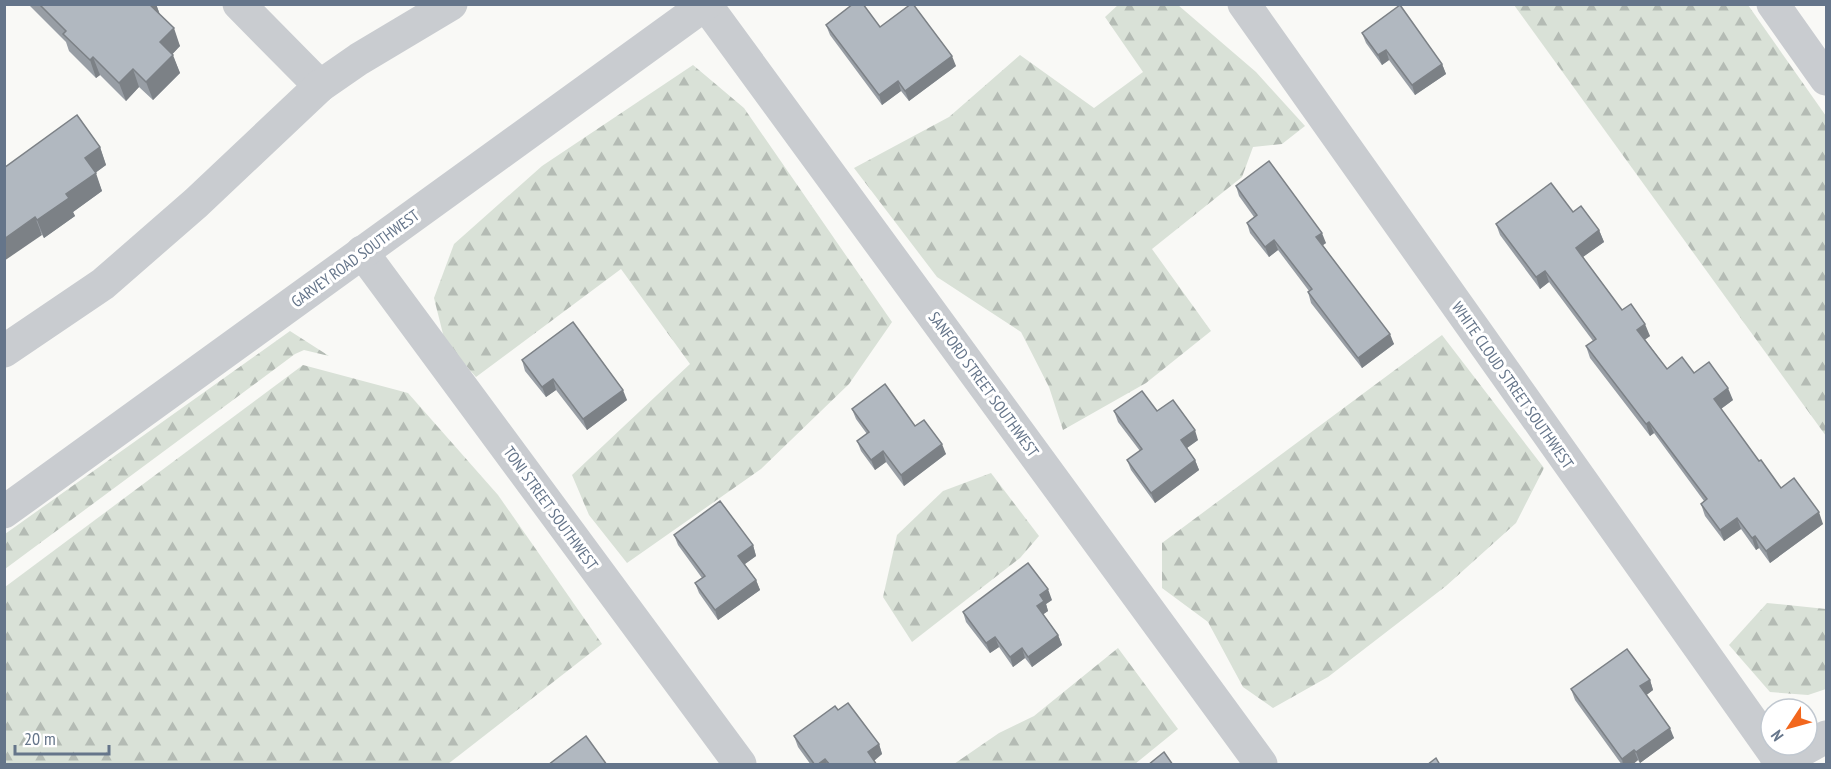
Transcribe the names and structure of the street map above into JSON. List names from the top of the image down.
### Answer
{
  "streets": {
    "street": [
      "GARVEY ROAD SOUTHWEST",
      "SANFORD STREET SOUTHWEST",
      "WHITE CLOUD STREET SOUTHWEST",
      "TONI STREET SOUTHWEST"
    ]
  },
  "crossings": [
    ["GARVEY ROAD SOUTHWEST", "SANFORD STREET SOUTHWEST"],
    ["GARVEY ROAD SOUTHWEST", "TONI STREET SOUTHWEST"]
  ],
  "scale_bar": "20 m",
  "north": "bottom left"
}
